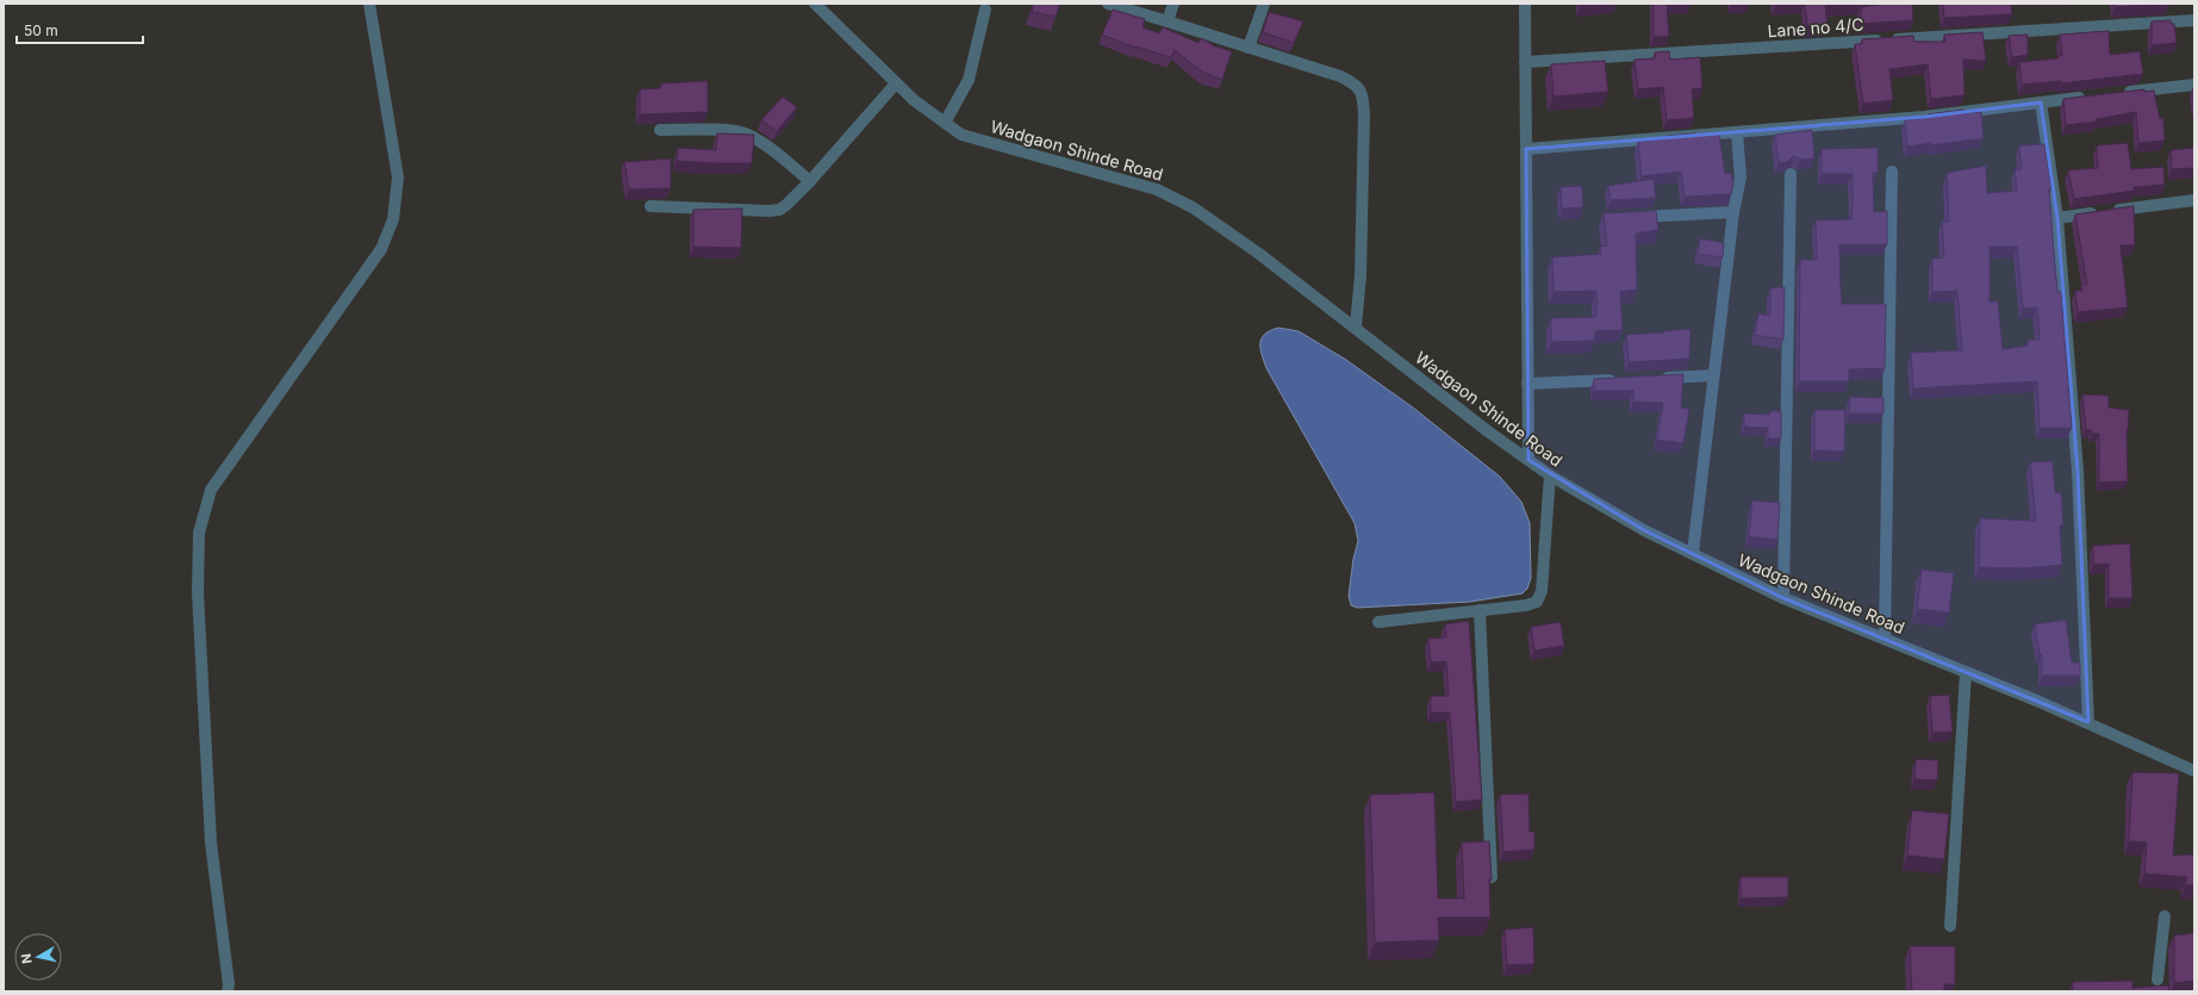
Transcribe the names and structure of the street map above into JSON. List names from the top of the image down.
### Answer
{
  "streets": {
    "street": ["Lane no 4/C", "Wadgaon Shinde Road"]
  },
  "scale_bar": "50 m",
  "north": "left"
}
